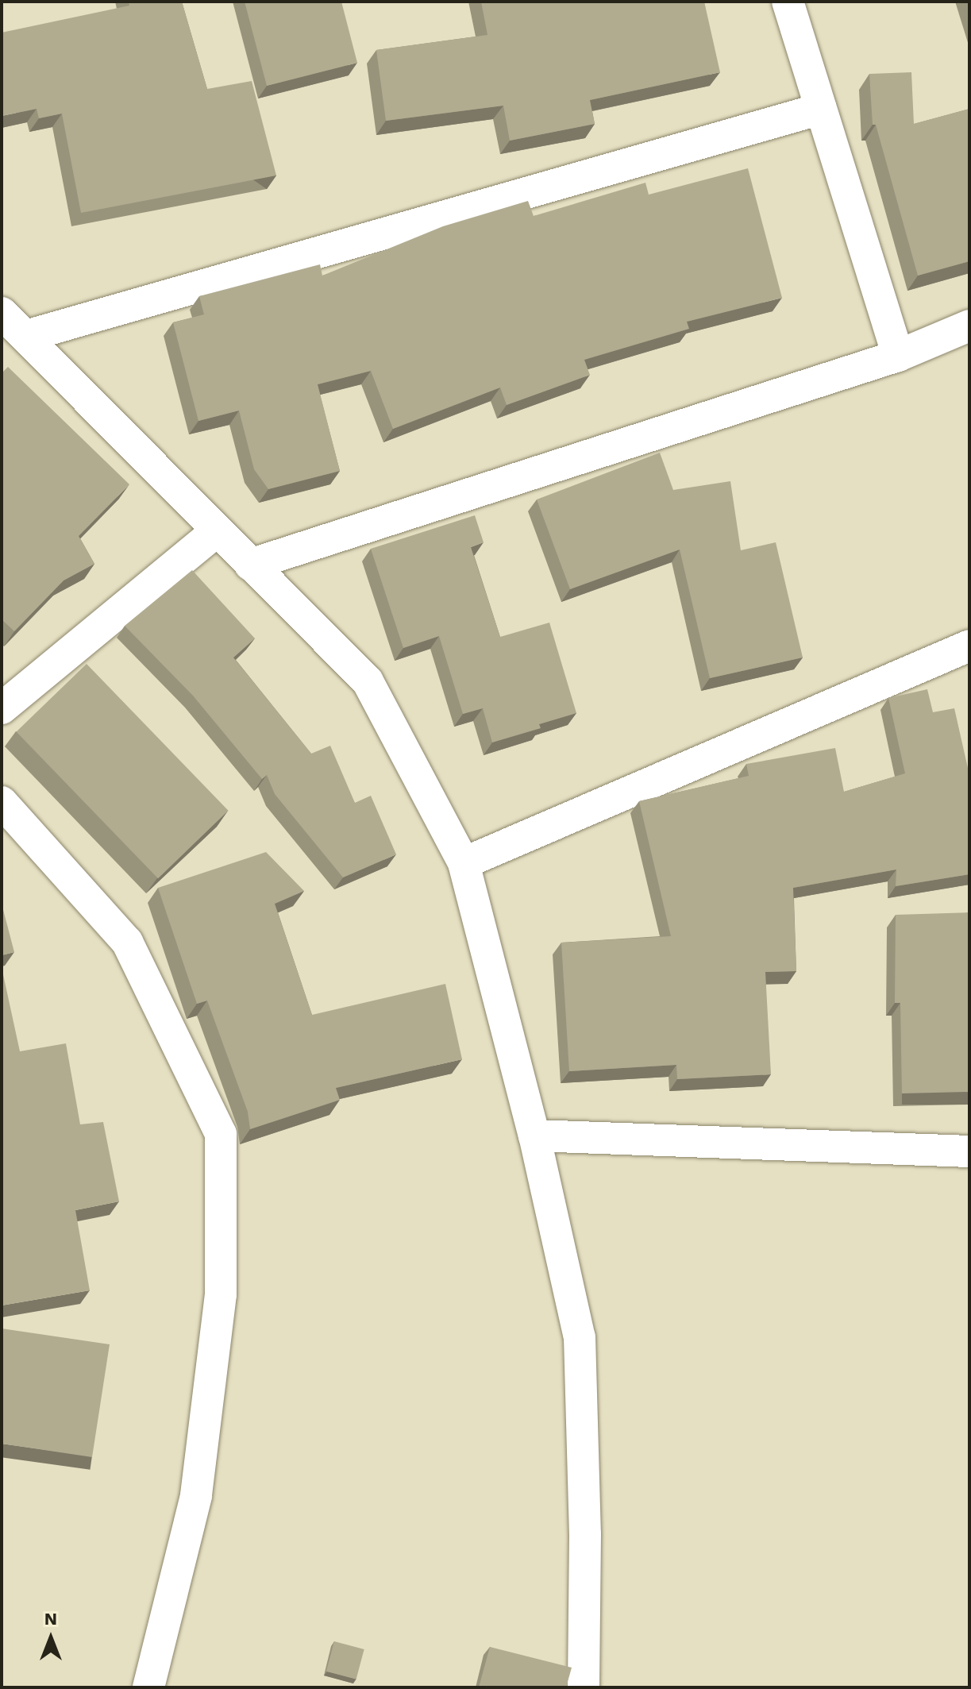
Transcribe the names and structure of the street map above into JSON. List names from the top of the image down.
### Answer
{
  "north": "top"
}
